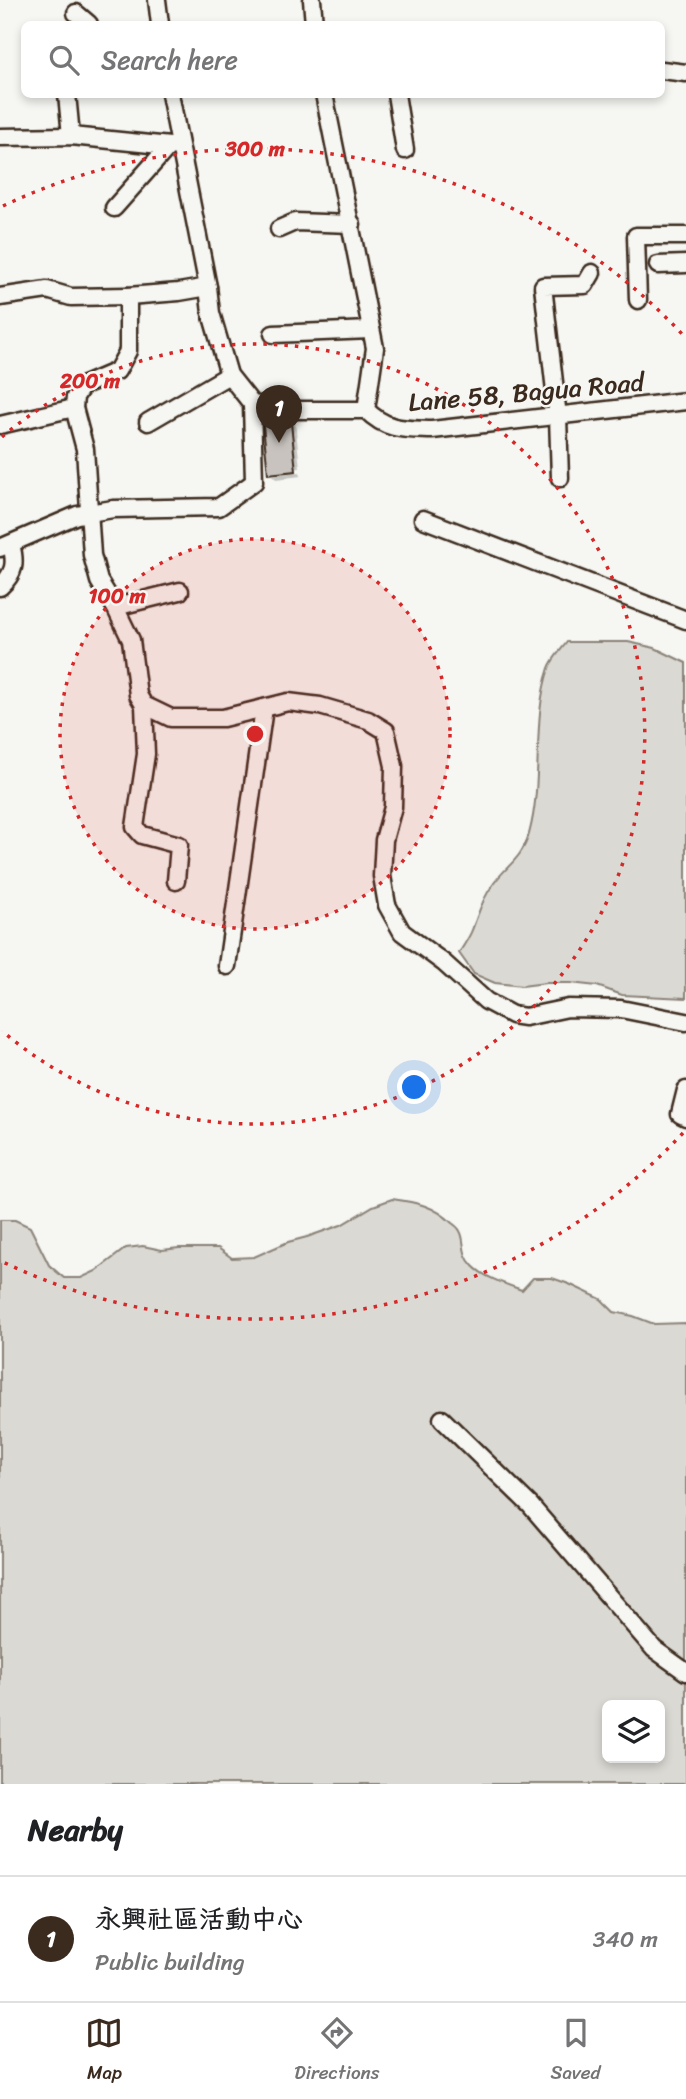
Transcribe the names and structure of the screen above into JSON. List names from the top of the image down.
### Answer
{
  "streets": {
    "street": ["Lane 58, Bagua Road"]
  },
  "page": {
    "search": "Search here",
    "pins": "1",
    "heading": "Nearby",
    "list": [
      {
        "mark": "1",
        "name": "永興社區活動中心",
        "note": "Public building",
        "value": "340 m"
      }
    ],
    "nav": ["Map", "Directions", "Saved"]
  },
  "rings": ["300 m", "200 m", "100 m"]
}
